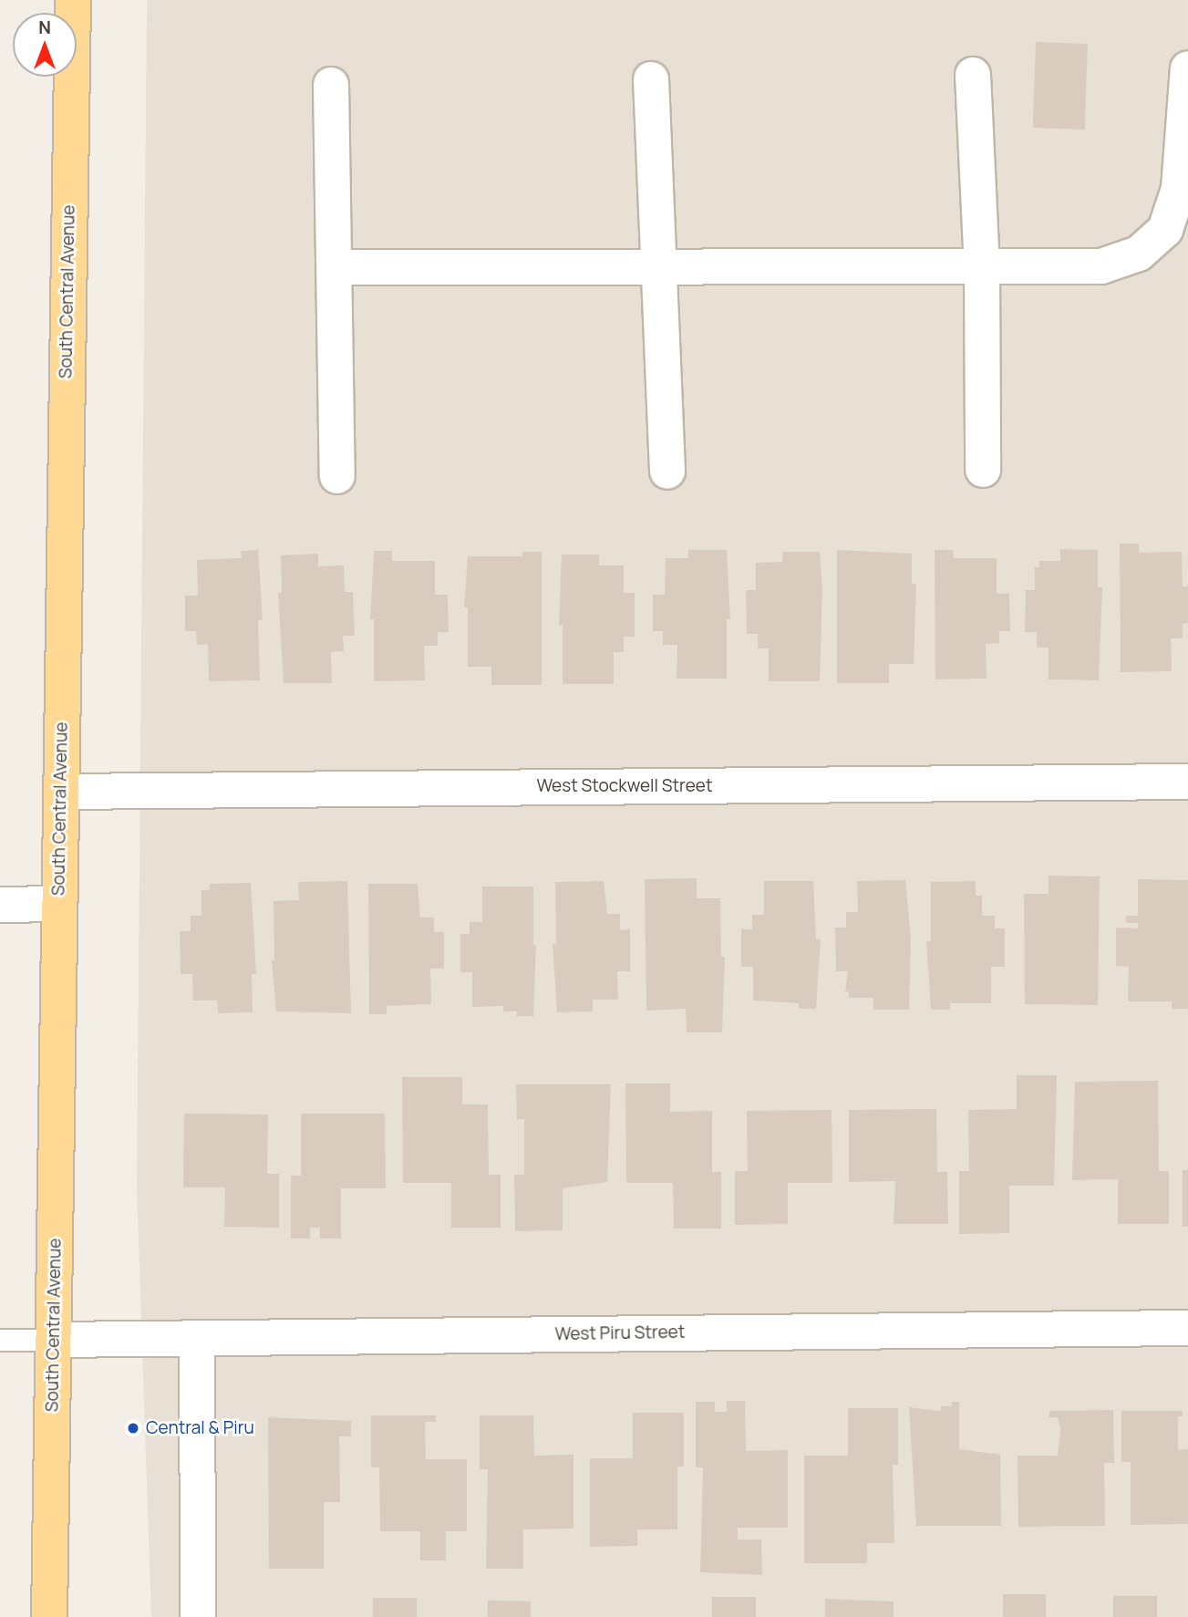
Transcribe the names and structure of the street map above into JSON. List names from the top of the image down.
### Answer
{
  "streets": {
    "main road": ["South Central Avenue"],
    "street": ["West Stockwell Street", "West Piru Street"]
  },
  "crossings": [
    ["South Central Avenue", "West Stockwell Street"],
    ["South Central Avenue", "West Piru Street"]
  ],
  "places": ["Central & Piru"],
  "north": "top"
}
